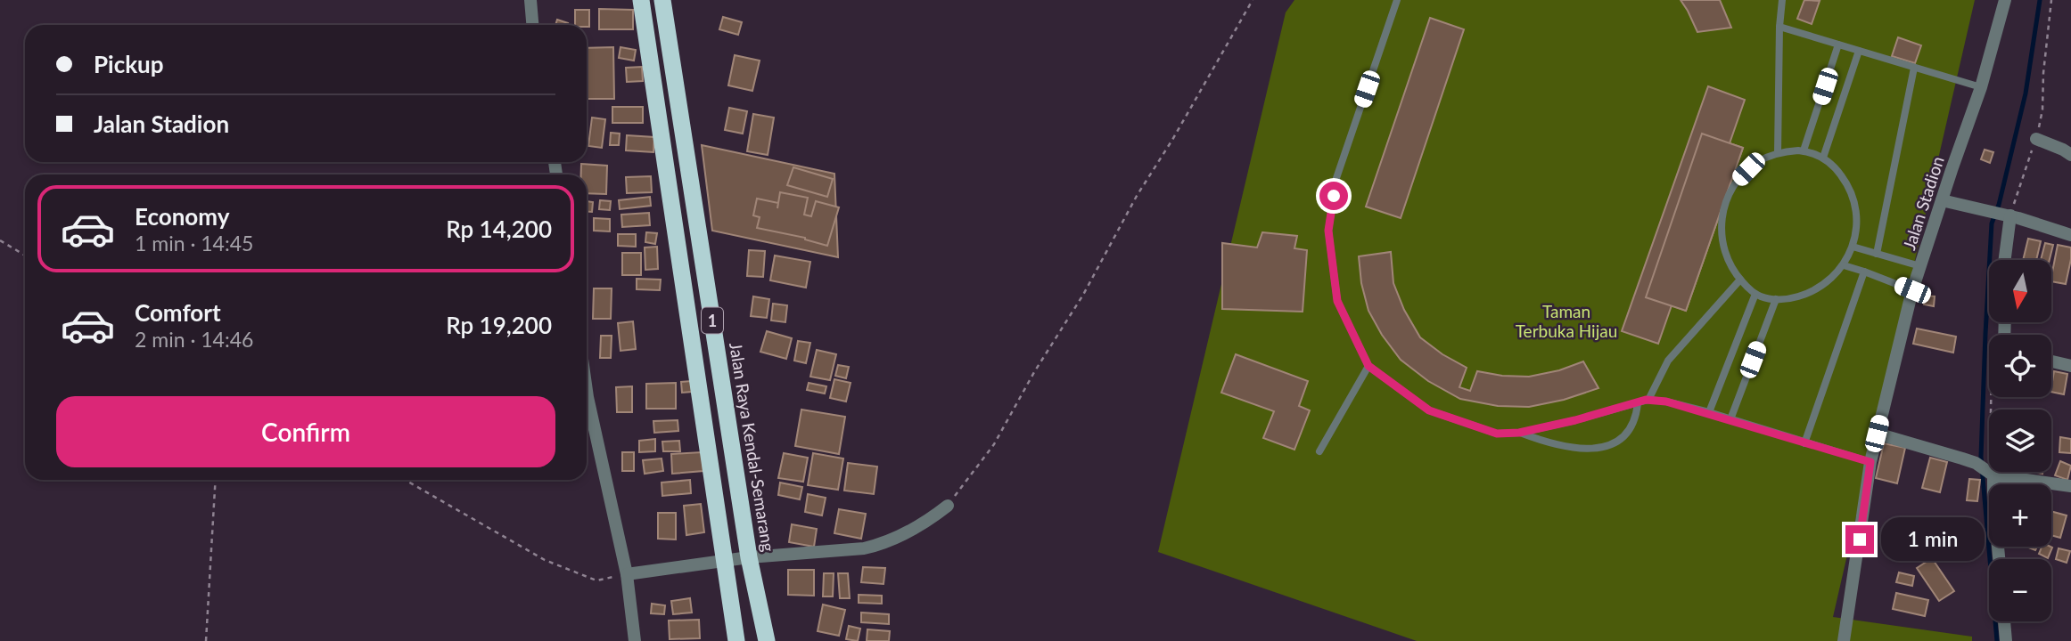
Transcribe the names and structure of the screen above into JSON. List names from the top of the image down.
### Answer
{
  "streets": {
    "highway": ["1", "Jalan Raya Kendal-Semarang"],
    "street": ["Jalan Stadion"]
  },
  "parks": ["Taman Terbuka Hijau"],
  "north": "bottom",
  "page": {
    "banner": ["Pickup", "Jalan Stadion"],
    "list": [
      {
        "name": "Economy",
        "note": "1 min · 14:45",
        "value": "Rp 14,200"
      },
      {
        "name": "Comfort",
        "note": "2 min · 14:46",
        "value": "Rp 19,200"
      }
    ],
    "map_buttons": ["+", "−"],
    "buttons": "Confirm",
    "bubble": "1 min"
  }
}
